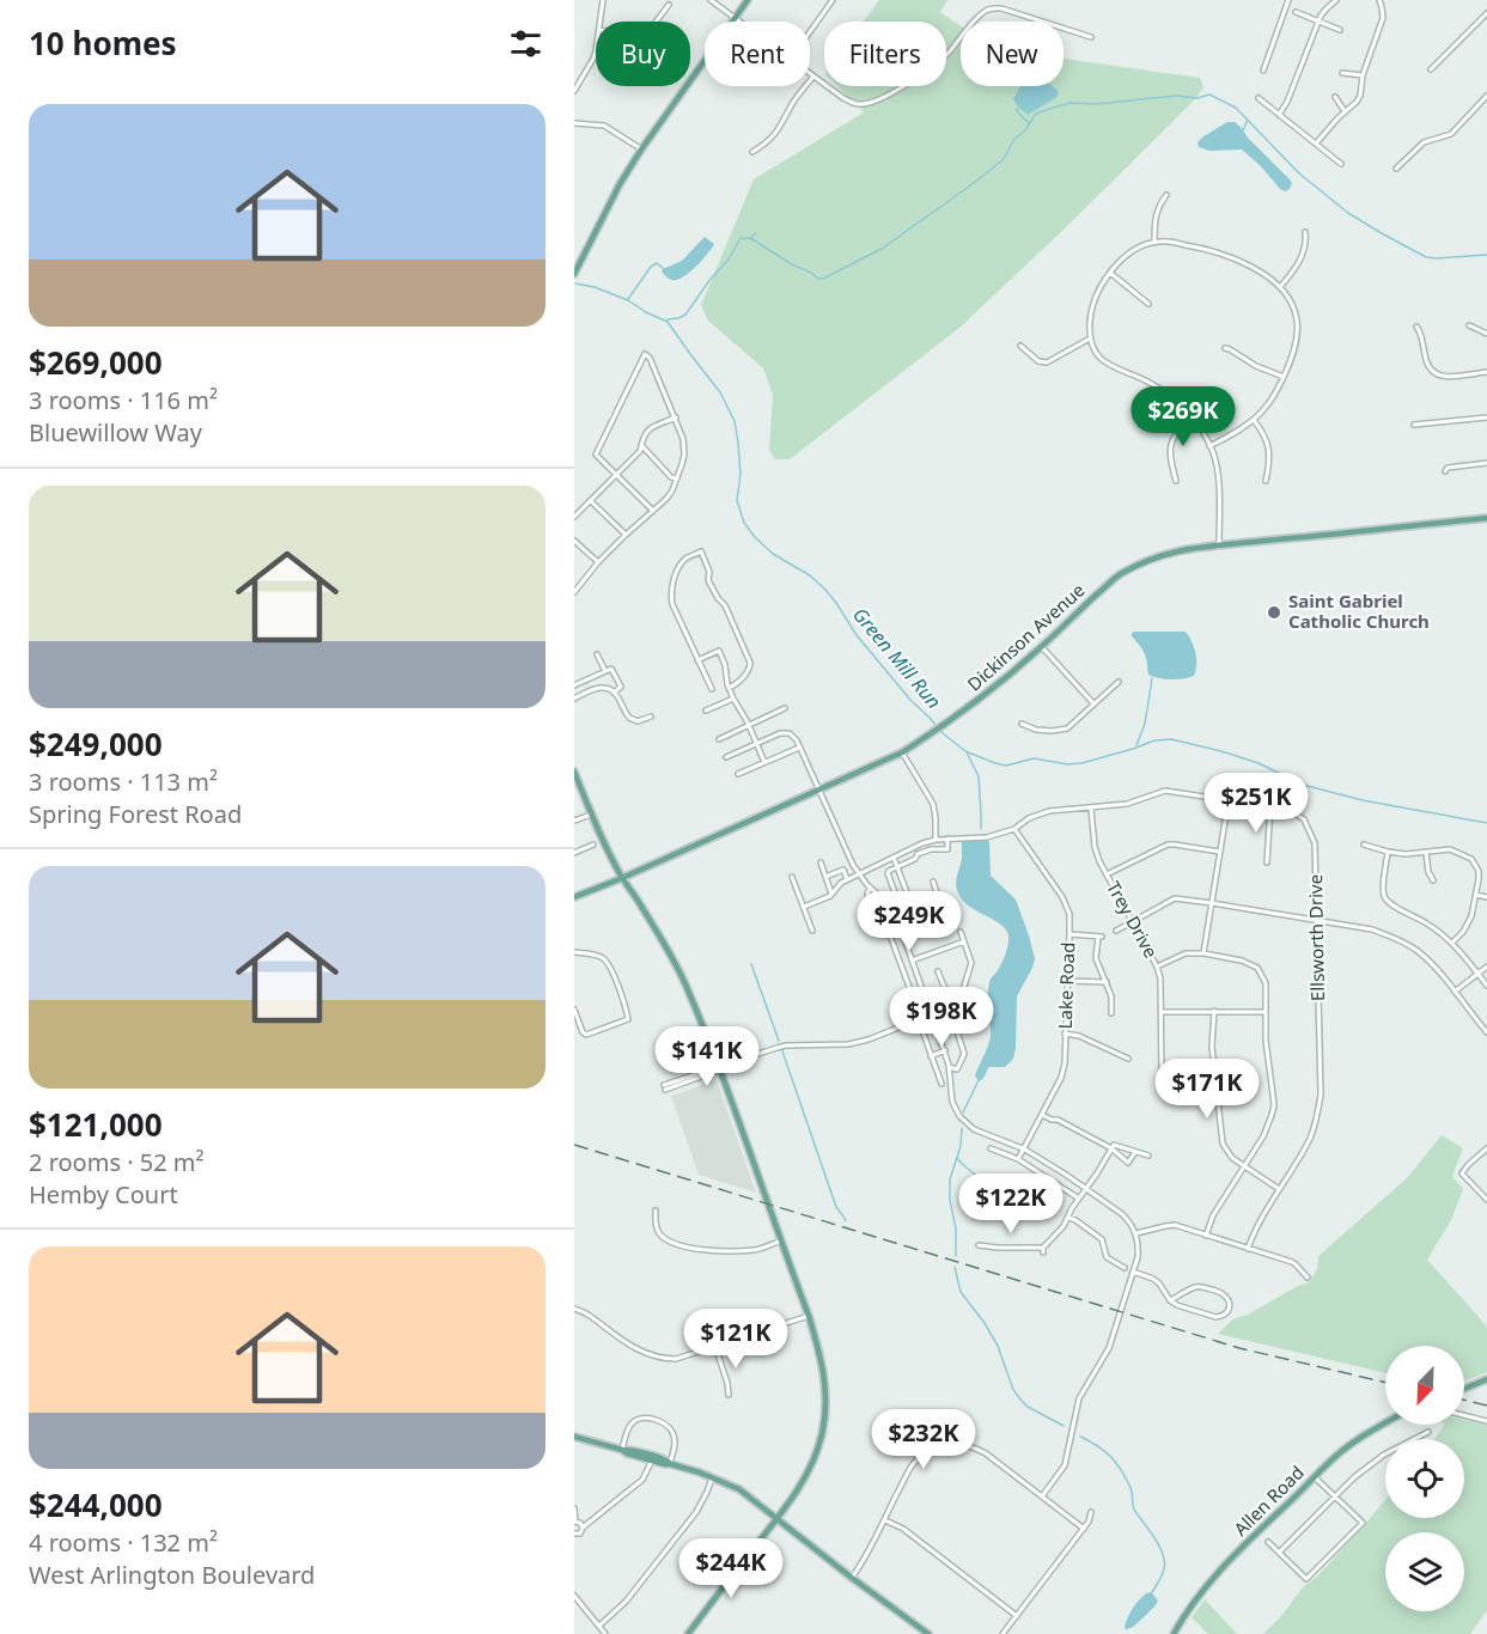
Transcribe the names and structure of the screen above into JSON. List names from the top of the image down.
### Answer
{
  "streets": {
    "main road": ["Dickinson Avenue", "Allen Road"],
    "street": ["Trey Drive", "Ellsworth Drive", "Lake Road"]
  },
  "crossings": [
    ["Trey Drive", "Ellsworth Drive"],
    ["Ellsworth Drive", "Lake Road"]
  ],
  "water": ["Green Mill Run"],
  "places": ["Saint Gabriel Catholic Church"],
  "north": "bottom left",
  "page": {
    "heading": "10 homes",
    "chip": [
      "Buy",
      "Rent",
      "Filters",
      "New"
    ],
    "list": [
      {
        "name": "$269,000",
        "note": "3 rooms · 116 m² · Bluewillow Way"
      },
      {
        "name": "$249,000",
        "note": "3 rooms · 113 m² · Spring Forest Road"
      },
      {
        "name": "$121,000",
        "note": "2 rooms · 52 m² · Hemby Court"
      },
      {
        "name": "$244,000",
        "note": "4 rooms · 132 m² · West Arlington Boulevard"
      }
    ],
    "price": [
      "$269K",
      "$251K",
      "$249K",
      "$198K",
      "$141K",
      "$171K",
      "$122K",
      "$121K",
      "$232K",
      "$244K"
    ]
  }
}
